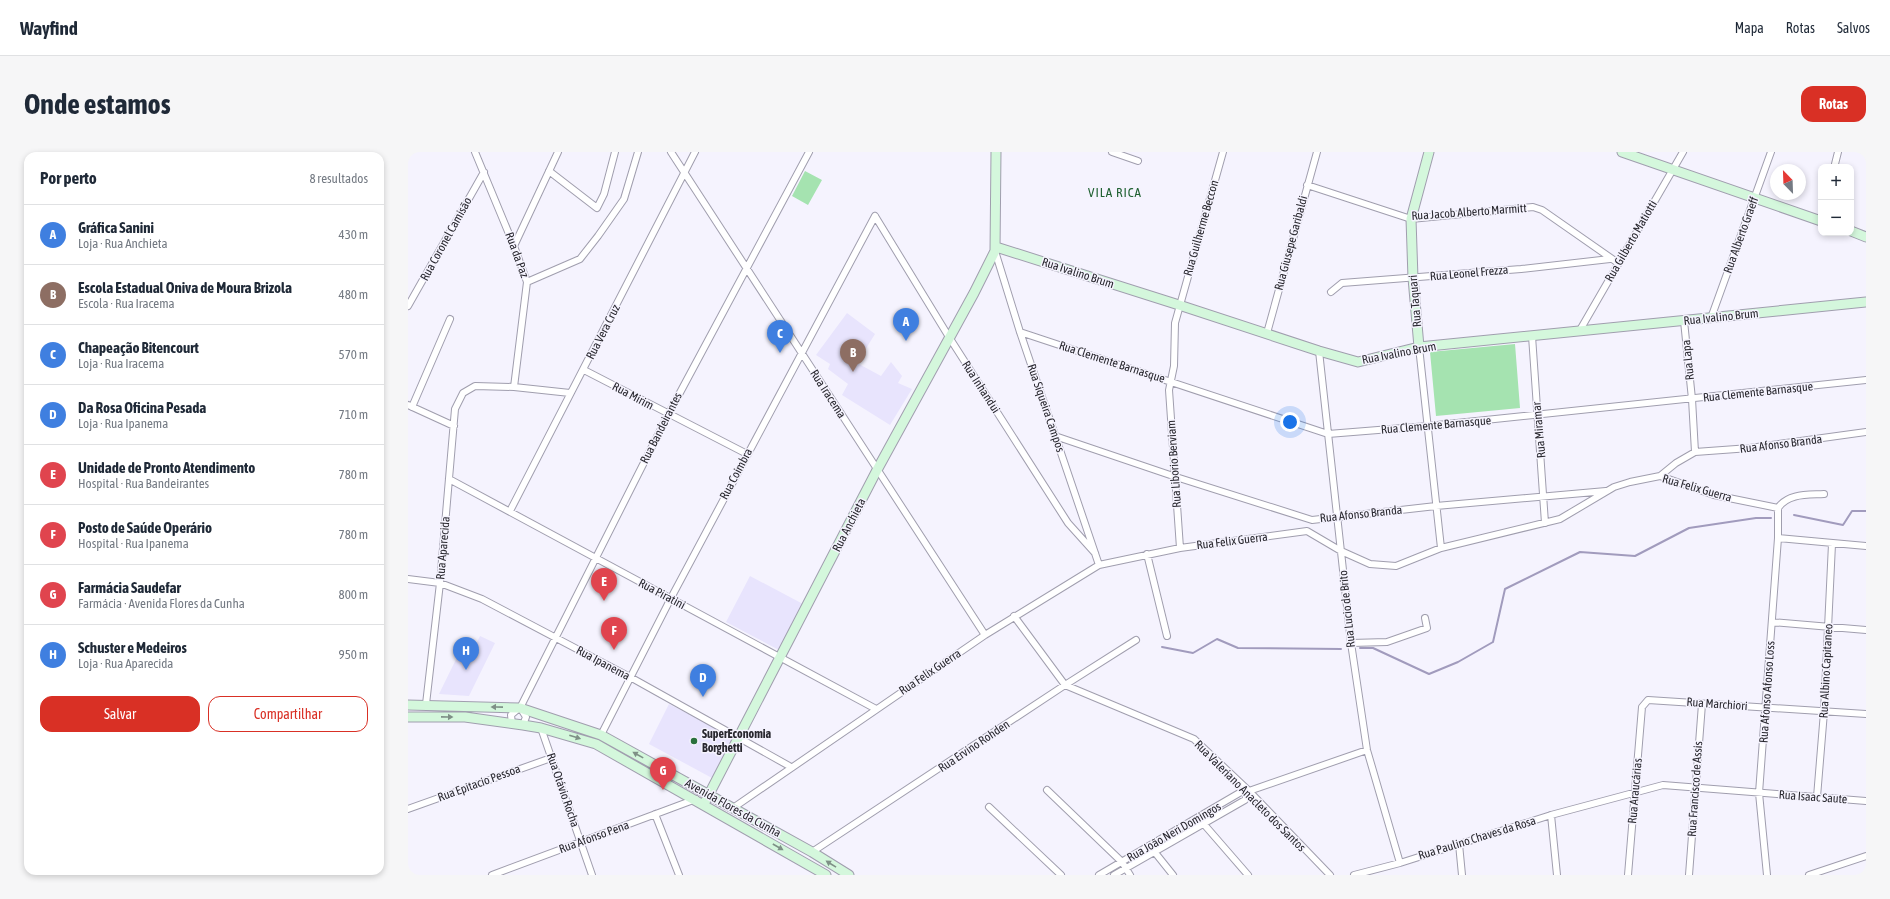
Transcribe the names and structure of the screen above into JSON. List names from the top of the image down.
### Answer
{
  "streets": {
    "main road": [
      "Rua Ivalino Brum",
      "Rua Taquari",
      "Rua Siqueira Campos",
      "Rua Anchieta",
      "Avenida Flores da Cunha"
    ],
    "street": [
      "Rua Jacob Alberto Marmitt",
      "Rua Guilherme Beccon",
      "Rua Alberto Graeff",
      "Rua Coronel Camisão",
      "Rua Gilberto Matiotti",
      "Rua Giusepe Garibaldi",
      "Rua da Paz",
      "Rua Leonel Frezza",
      "Rua Vera Cruz",
      "Rua Lapa",
      "Rua Clemente Barnasque",
      "Rua Inhandui",
      "Rua Iracema",
      "Rua Mirim",
      "Rua Bandeirantes",
      "Rua Miramar",
      "Rua Afonso Branda",
      "Rua Liborio Berviam",
      "Rua Coimbra",
      "Rua Felix Guerra",
      "Rua Aparecida",
      "Rua Piratini",
      "Rua Lucio de Brito",
      "Rua Ipanema",
      "Rua Albino Capitaneo",
      "Rua Afonso Afonso Loss",
      "Rua Marchiori",
      "Rua Ervino Rohden",
      "Rua Epitacio Pessoa",
      "Rua Francisco de Assis",
      "Rua Otávio Rocha",
      "Rua Araucárias",
      "Rua Valeriano Anacleto dos Santos",
      "Rua Isaac Saute",
      "Rua João Neri Domingos",
      "Rua Afonso Pena",
      "Rua Paulino Chaves da Rosa"
    ]
  },
  "crossings": [
    ["Rua Jacob Alberto Marmitt", "Rua Gilberto Matiotti"],
    ["Rua Jacob Alberto Marmitt", "Rua Giusepe Garibaldi"],
    ["Rua Jacob Alberto Marmitt", "Rua Leonel Frezza"],
    ["Rua Jacob Alberto Marmitt", "Rua Taquari"],
    ["Rua Guilherme Beccon", "Rua Ivalino Brum"],
    ["Rua Guilherme Beccon", "Rua Clemente Barnasque"],
    ["Rua Guilherme Beccon", "Rua Liborio Berviam"],
    ["Rua Alberto Graeff", "Rua Ivalino Brum"],
    ["Rua Coronel Camisão", "Rua da Paz"],
    ["Rua Gilberto Matiotti", "Rua Ivalino Brum"],
    ["Rua Giusepe Garibaldi", "Rua Ivalino Brum"],
    ["Rua da Paz", "Rua Aparecida"],
    ["Rua Ivalino Brum", "Rua Taquari"],
    ["Rua Ivalino Brum", "Rua Lapa"],
    ["Rua Ivalino Brum", "Rua Siqueira Campos"],
    ["Rua Ivalino Brum", "Rua Miramar"],
    ["Rua Ivalino Brum", "Rua Anchieta"],
    ["Rua Ivalino Brum", "Rua Lucio de Brito"],
    ["Rua Leonel Frezza", "Rua Taquari"],
    ["Rua Taquari", "Rua Clemente Barnasque"],
    ["Rua Taquari", "Rua Afonso Branda"],
    ["Rua Taquari", "Rua Felix Guerra"],
    ["Rua Vera Cruz", "Rua Iracema"],
    ["Rua Vera Cruz", "Rua Mirim"],
    ["Rua Vera Cruz", "Rua Piratini"],
    ["Rua Lapa", "Rua Clemente Barnasque"],
    ["Rua Lapa", "Rua Afonso Branda"],
    ["Rua Clemente Barnasque", "Rua Siqueira Campos"],
    ["Rua Clemente Barnasque", "Rua Miramar"],
    ["Rua Clemente Barnasque", "Rua Liborio Berviam"],
    ["Rua Clemente Barnasque", "Rua Lucio de Brito"],
    ["Rua Inhandui", "Rua Siqueira Campos"],
    ["Rua Inhandui", "Rua Coimbra"],
    ["Rua Inhandui", "Rua Anchieta"],
    ["Rua Iracema", "Rua Bandeirantes"],
    ["Rua Iracema", "Rua Coimbra"],
    ["Rua Iracema", "Rua Felix Guerra"],
    ["Rua Iracema", "Rua Anchieta"],
    ["Rua Mirim", "Rua Bandeirantes"],
    ["Rua Mirim", "Rua Coimbra"],
    ["Rua Siqueira Campos", "Rua Afonso Branda"],
    ["Rua Siqueira Campos", "Rua Felix Guerra"],
    ["Rua Siqueira Campos", "Rua Anchieta"],
    ["Rua Bandeirantes", "Rua Piratini"],
    ["Rua Bandeirantes", "Rua Ipanema"],
    ["Rua Bandeirantes", "Avenida Flores da Cunha"],
    ["Rua Miramar", "Rua Afonso Branda"],
    ["Rua Miramar", "Rua Felix Guerra"],
    ["Rua Afonso Branda", "Rua Liborio Berviam"],
    ["Rua Afonso Branda", "Rua Felix Guerra"],
    ["Rua Afonso Branda", "Rua Lucio de Brito"],
    ["Rua Liborio Berviam", "Rua Felix Guerra"],
    ["Rua Coimbra", "Rua Piratini"],
    ["Rua Coimbra", "Rua Ipanema"],
    ["Rua Coimbra", "Avenida Flores da Cunha"],
    ["Rua Felix Guerra", "Rua Piratini"],
    ["Rua Felix Guerra", "Rua Lucio de Brito"],
    ["Rua Felix Guerra", "Rua Ipanema"],
    ["Rua Felix Guerra", "Rua Afonso Afonso Loss"],
    ["Rua Felix Guerra", "Avenida Flores da Cunha"],
    ["Rua Anchieta", "Rua Piratini"],
    ["Rua Anchieta", "Rua Ipanema"],
    ["Rua Anchieta", "Avenida Flores da Cunha"],
    ["Rua Anchieta", "Rua Afonso Pena"],
    ["Rua Aparecida", "Rua Piratini"],
    ["Rua Aparecida", "Rua Ipanema"],
    ["Rua Aparecida", "Avenida Flores da Cunha"],
    ["Rua Lucio de Brito", "Rua João Neri Domingos"],
    ["Rua Lucio de Brito", "Rua Paulino Chaves da Rosa"],
    ["Rua Albino Capitaneo", "Rua Marchiori"],
    ["Rua Albino Capitaneo", "Rua Isaac Saute"],
    ["Rua Afonso Afonso Loss", "Rua Marchiori"],
    ["Rua Afonso Afonso Loss", "Rua Isaac Saute"],
    ["Rua Marchiori", "Rua Francisco de Assis"],
    ["Rua Marchiori", "Rua Araucárias"],
    ["Rua Ervino Rohden", "Rua Valeriano Anacleto dos Santos"],
    ["Rua Ervino Rohden", "Avenida Flores da Cunha"],
    ["Rua Epitacio Pessoa", "Rua Otávio Rocha"],
    ["Rua Francisco de Assis", "Rua Isaac Saute"],
    ["Rua Francisco de Assis", "Rua Paulino Chaves da Rosa"],
    ["Rua Otávio Rocha", "Avenida Flores da Cunha"],
    ["Rua Otávio Rocha", "Rua Afonso Pena"],
    ["Rua Araucárias", "Rua Paulino Chaves da Rosa"],
    ["Rua Valeriano Anacleto dos Santos", "Rua João Neri Domingos"],
    ["Rua Isaac Saute", "Rua Paulino Chaves da Rosa"],
    ["Avenida Flores da Cunha", "Rua Afonso Pena"]
  ],
  "districts": ["VILA RICA"],
  "places": ["SuperEconomia Borghetti"],
  "north": "top left",
  "page": {
    "header": "Wayfind",
    "nav": ["Mapa", "Rotas", "Salvos"],
    "buttons": [
      "Rotas",
      ["Salvar", "Compartilhar"]
    ],
    "title": "Onde estamos",
    "heading": ["Por perto", "8 resultados"],
    "map_buttons": ["+", "−"],
    "list": [
      {
        "mark": "A",
        "name": "Gráfica Sanini",
        "note": "Loja · Rua Anchieta",
        "value": "430 m"
      },
      {
        "mark": "B",
        "name": "Escola Estadual Oniva de Moura Brizola",
        "note": "Escola · Rua Iracema",
        "value": "480 m"
      },
      {
        "mark": "C",
        "name": "Chapeação Bitencourt",
        "note": "Loja · Rua Iracema",
        "value": "570 m"
      },
      {
        "mark": "D",
        "name": "Da Rosa Oficina Pesada",
        "note": "Loja · Rua Ipanema",
        "value": "710 m"
      },
      {
        "mark": "E",
        "name": "Unidade de Pronto Atendimento",
        "note": "Hospital · Rua Bandeirantes",
        "value": "780 m"
      },
      {
        "mark": "F",
        "name": "Posto de Saúde Operário",
        "note": "Hospital · Rua Ipanema",
        "value": "780 m"
      },
      {
        "mark": "G",
        "name": "Farmácia Saudefar",
        "note": "Farmácia · Avenida Flores da Cunha",
        "value": "800 m"
      },
      {
        "mark": "H",
        "name": "Schuster e Medeiros",
        "note": "Loja · Rua Aparecida",
        "value": "950 m"
      }
    ],
    "pins": [
      "A",
      "C",
      "B",
      "E",
      "F",
      "H",
      "D",
      "G"
    ]
  }
}
